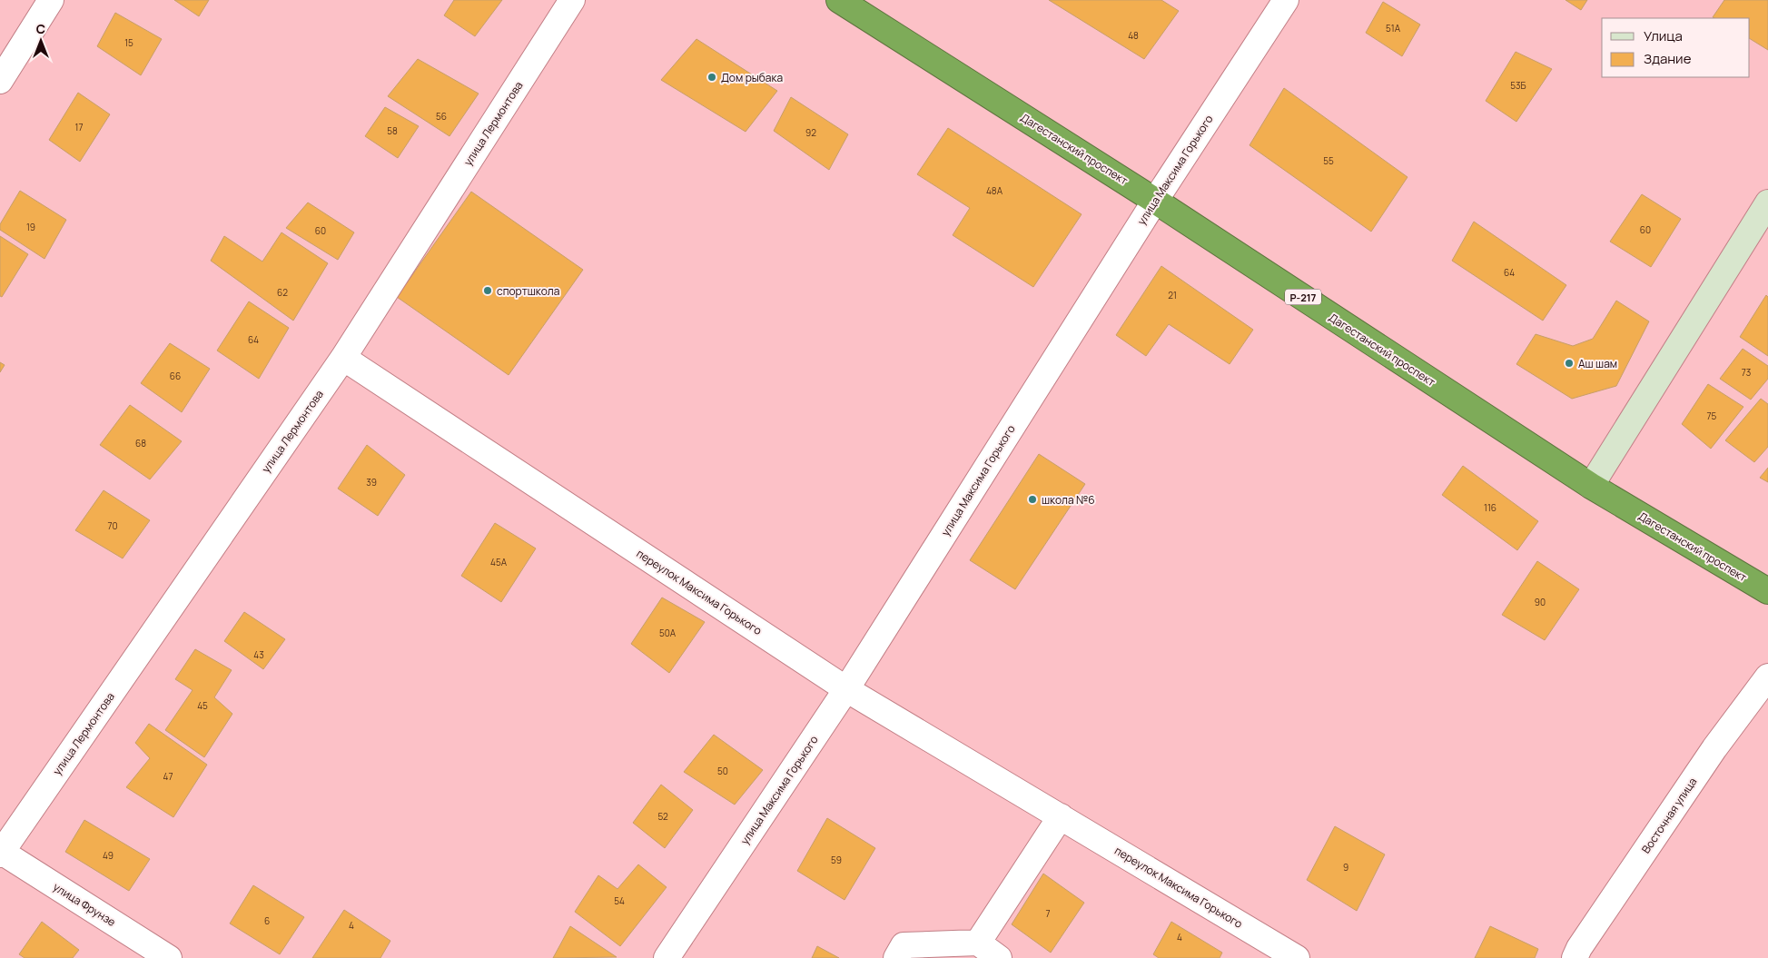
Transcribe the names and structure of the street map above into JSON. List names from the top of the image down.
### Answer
{
  "streets": {
    "highway": ["Дагестанский проспект", "Р-217"],
    "street": [
      "улица Лермонтова",
      "улица Максима Горького",
      "переулок Максима Горького",
      "Восточная улица",
      "улица Фрунзе"
    ]
  },
  "crossings": [
    ["улица Лермонтова", "переулок Максима Горького"],
    ["улица Лермонтова", "улица Фрунзе"],
    ["Дагестанский проспект", "улица Максима Горького"],
    ["улица Максима Горького", "переулок Максима Горького"]
  ],
  "places": [
    "Дом рыбака",
    "спортшкола",
    "Аш шам",
    "школа №6"
  ],
  "house_numbers": [
    "51А",
    "48",
    "15",
    "53Б",
    "56",
    "17",
    "58",
    "92",
    "55",
    "48А",
    "19",
    "60",
    "60",
    "64",
    "62",
    "21",
    "64",
    "73",
    "66",
    "75",
    "68",
    "39",
    "116",
    "70",
    "45А",
    "90",
    "50А",
    "43",
    "45",
    "50",
    "47",
    "52",
    "49",
    "59",
    "9",
    "54",
    "7",
    "6",
    "4",
    "4"
  ],
  "legend": ["Улица", "Здание"],
  "north": "top"
}
